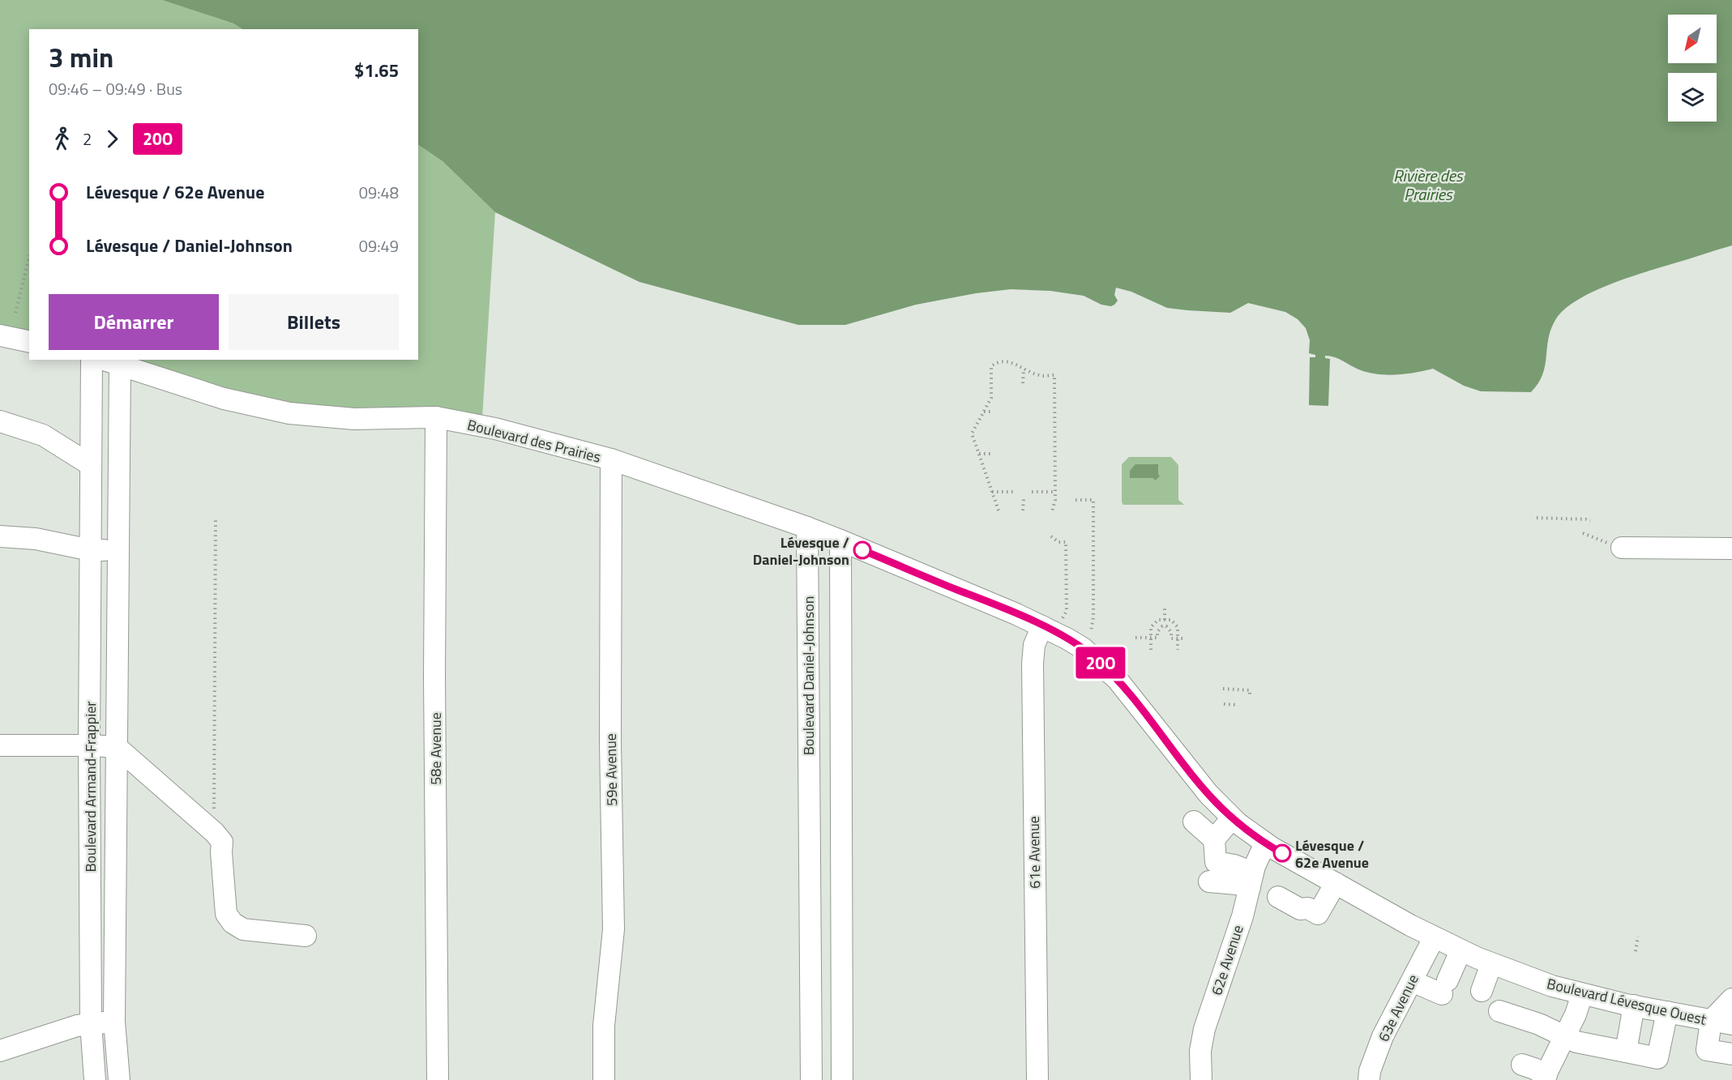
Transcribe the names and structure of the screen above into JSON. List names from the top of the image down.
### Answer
{
  "streets": {
    "street": [
      "Boulevard des Prairies",
      "Boulevard Daniel-Johnson",
      "58e Avenue",
      "59e Avenue",
      "Boulevard Armand-Frappier",
      "61e Avenue",
      "62e Avenue",
      "Boulevard Lévesque Ouest",
      "63e Avenue"
    ]
  },
  "crossings": [
    ["Boulevard des Prairies", "Boulevard Daniel-Johnson"],
    ["Boulevard des Prairies", "58e Avenue"],
    ["Boulevard des Prairies", "59e Avenue"],
    ["Boulevard des Prairies", "Boulevard Armand-Frappier"],
    ["Boulevard des Prairies", "Boulevard Lévesque Ouest"],
    ["61e Avenue", "Boulevard Lévesque Ouest"],
    ["62e Avenue", "Boulevard Lévesque Ouest"],
    ["Boulevard Lévesque Ouest", "63e Avenue"]
  ],
  "water": ["Rivière des Prairies"],
  "places": ["Lévesque / Daniel-Johnson", "Lévesque / 62e Avenue"],
  "lines": ["bus line 20O"],
  "north": "bottom left",
  "page": {
    "on_map": "20O",
    "heading": ["3 min", "09:46 – 09:49 · Bus", "$1.65"],
    "legs": ["2", "20O"],
    "list": [
      {
        "name": "Lévesque / 62e Avenue",
        "value": "09:48"
      },
      {
        "name": "Lévesque / Daniel-Johnson",
        "value": "09:49"
      }
    ],
    "buttons": ["Démarrer", "Billets"]
  }
}
